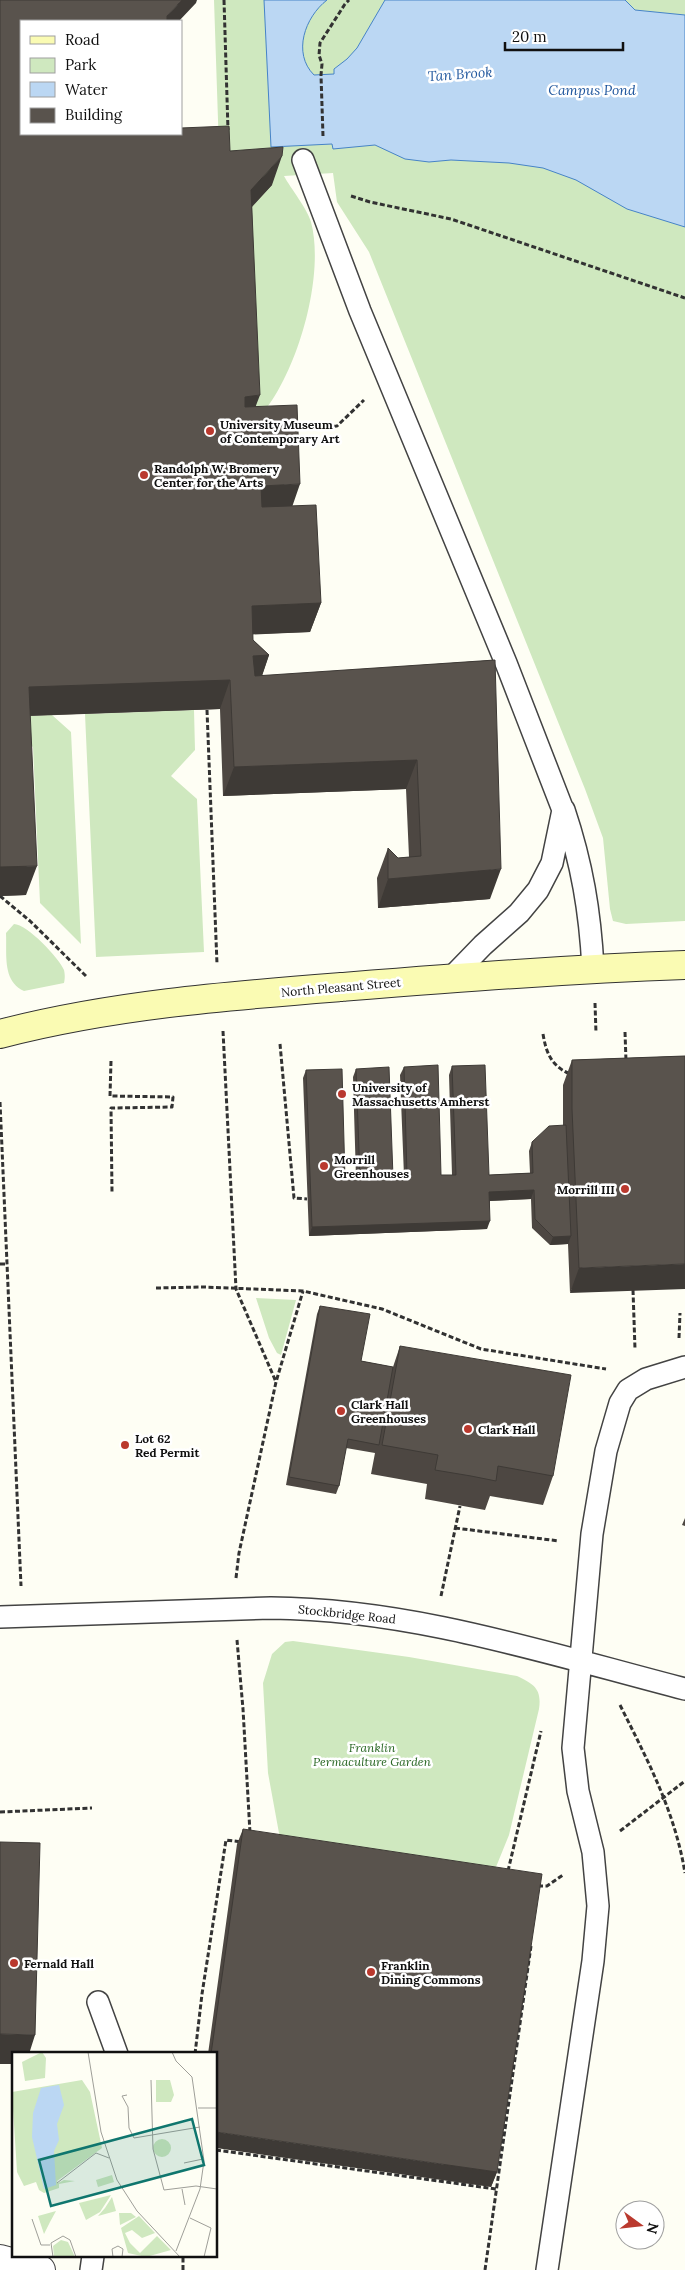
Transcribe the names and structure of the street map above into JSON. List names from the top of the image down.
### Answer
{
  "streets": {
    "main road": ["North Pleasant Street"],
    "lane": ["Stockbridge Road"]
  },
  "water": ["Tan Brook", "Campus Pond"],
  "parks": ["Franklin Permaculture Garden"],
  "places": [
    "University Museum of Contemporary Art",
    "Randolph W. Bromery Center for the Arts",
    "University of Massachusetts Amherst",
    "Morrill Greenhouses",
    "Morrill III",
    "Clark Hall Greenhouses",
    "Clark Hall",
    "Lot 62 Red Permit",
    "Fernald Hall",
    "Franklin Dining Commons"
  ],
  "legend": [
    "Road",
    "Park",
    "Water",
    "Building"
  ],
  "scale_bar": "20 m",
  "north": "right"
}
